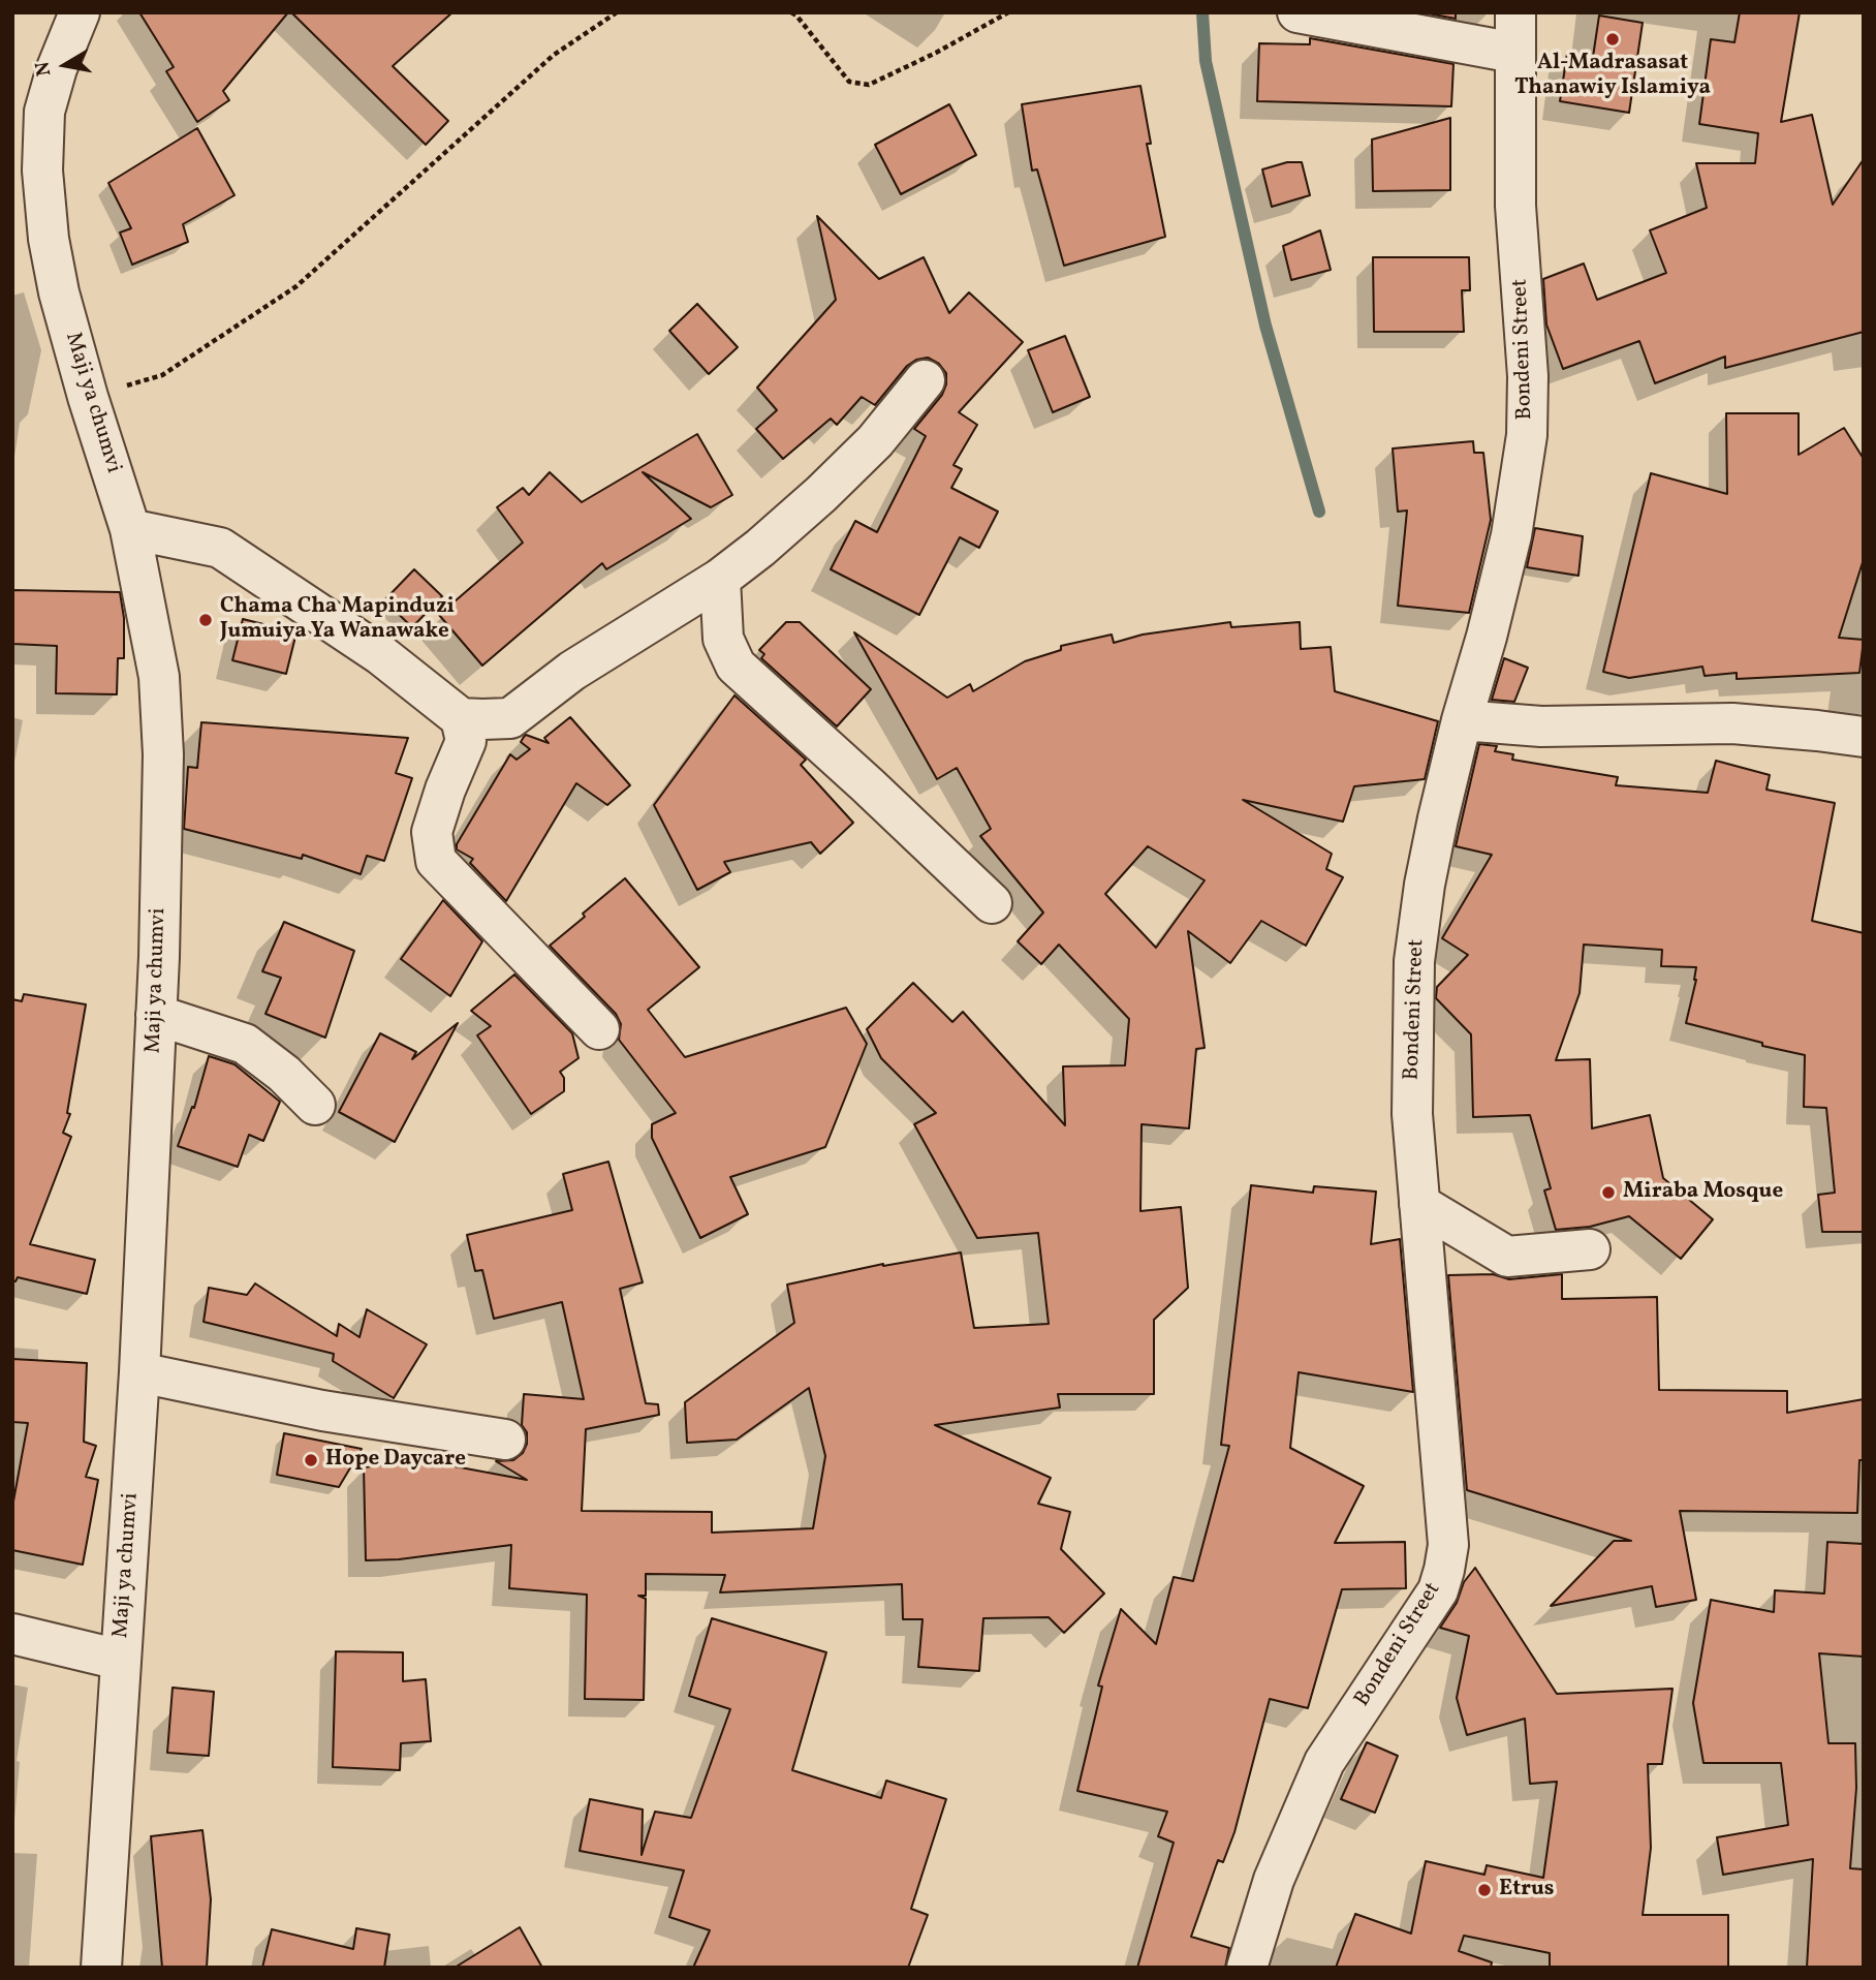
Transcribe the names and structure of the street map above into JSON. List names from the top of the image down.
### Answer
{
  "streets": {
    "street": ["Bondeni Street", "Maji ya chumvi"]
  },
  "places": [
    "Al-Madrasasat Thanawiy Islamiya",
    "Chama Cha Mapinduzi Jumuiya Ya Wanawake",
    "Miraba Mosque",
    "Hope Daycare",
    "Etrus"
  ],
  "north": "left"
}
